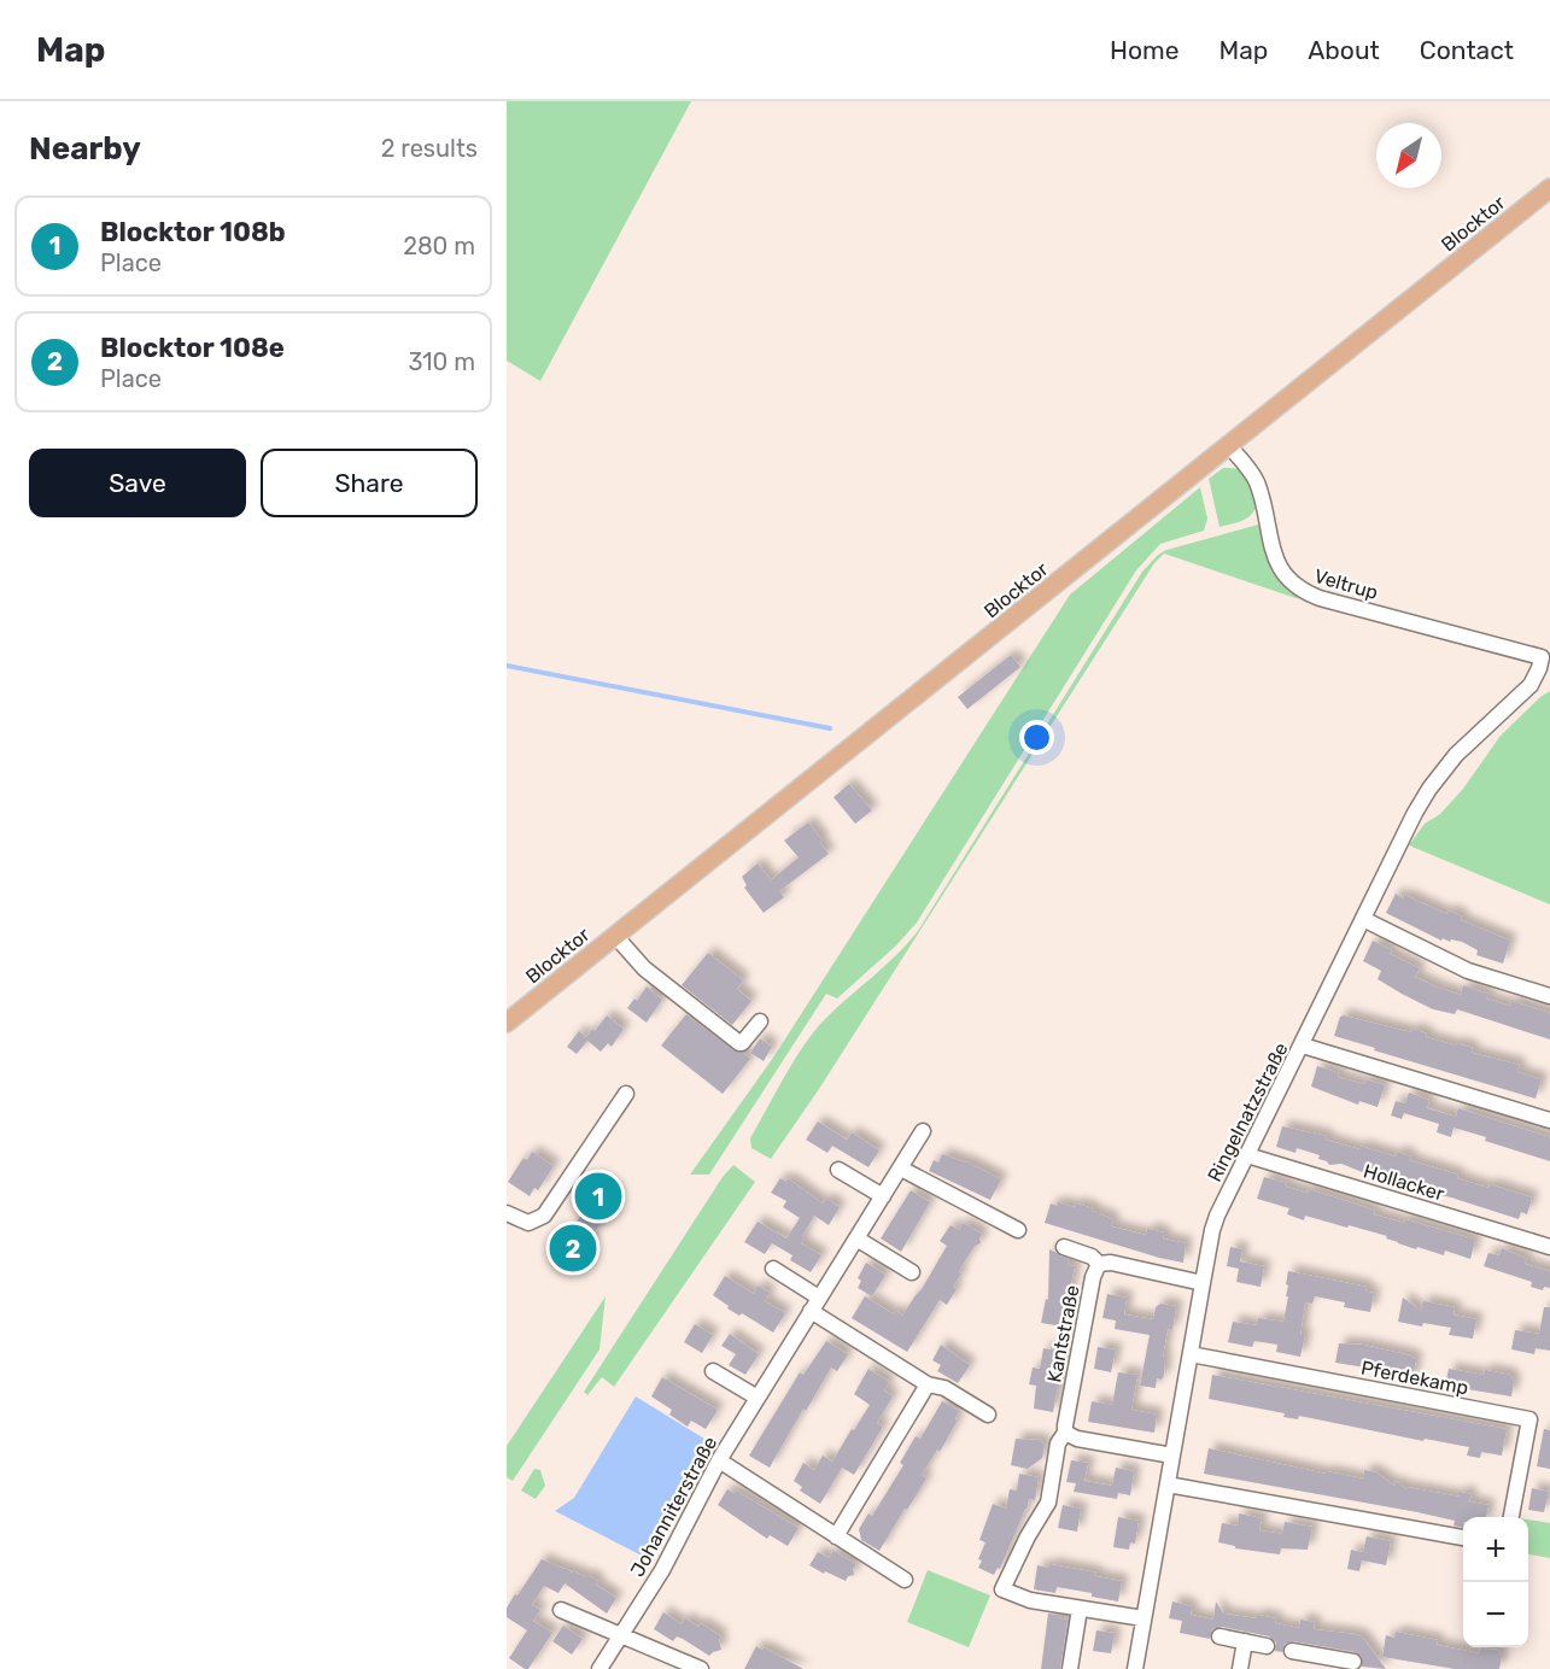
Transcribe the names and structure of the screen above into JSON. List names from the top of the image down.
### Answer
{
  "streets": {
    "main road": ["Blocktor"],
    "street": [
      "Veltrup",
      "Ringelnatzstraße",
      "Hollacker",
      "Kantstraße",
      "Pferdekamp",
      "Johanniterstraße"
    ]
  },
  "crossings": [
    ["Blocktor", "Veltrup"],
    ["Veltrup", "Ringelnatzstraße"],
    ["Ringelnatzstraße", "Hollacker"],
    ["Ringelnatzstraße", "Kantstraße"],
    ["Ringelnatzstraße", "Pferdekamp"]
  ],
  "north": "bottom left",
  "page": {
    "header": "Map",
    "nav": [
      "Home",
      "Map",
      "About",
      "Contact"
    ],
    "heading": ["Nearby", "2 results"],
    "list": [
      {
        "mark": "1",
        "name": "Blocktor 108b",
        "note": "Place",
        "value": "280 m"
      },
      {
        "mark": "2",
        "name": "Blocktor 108e",
        "note": "Place",
        "value": "310 m"
      }
    ],
    "buttons": ["Save", "Share"],
    "pins": ["1", "2"],
    "map_buttons": ["+", "−"]
  }
}
